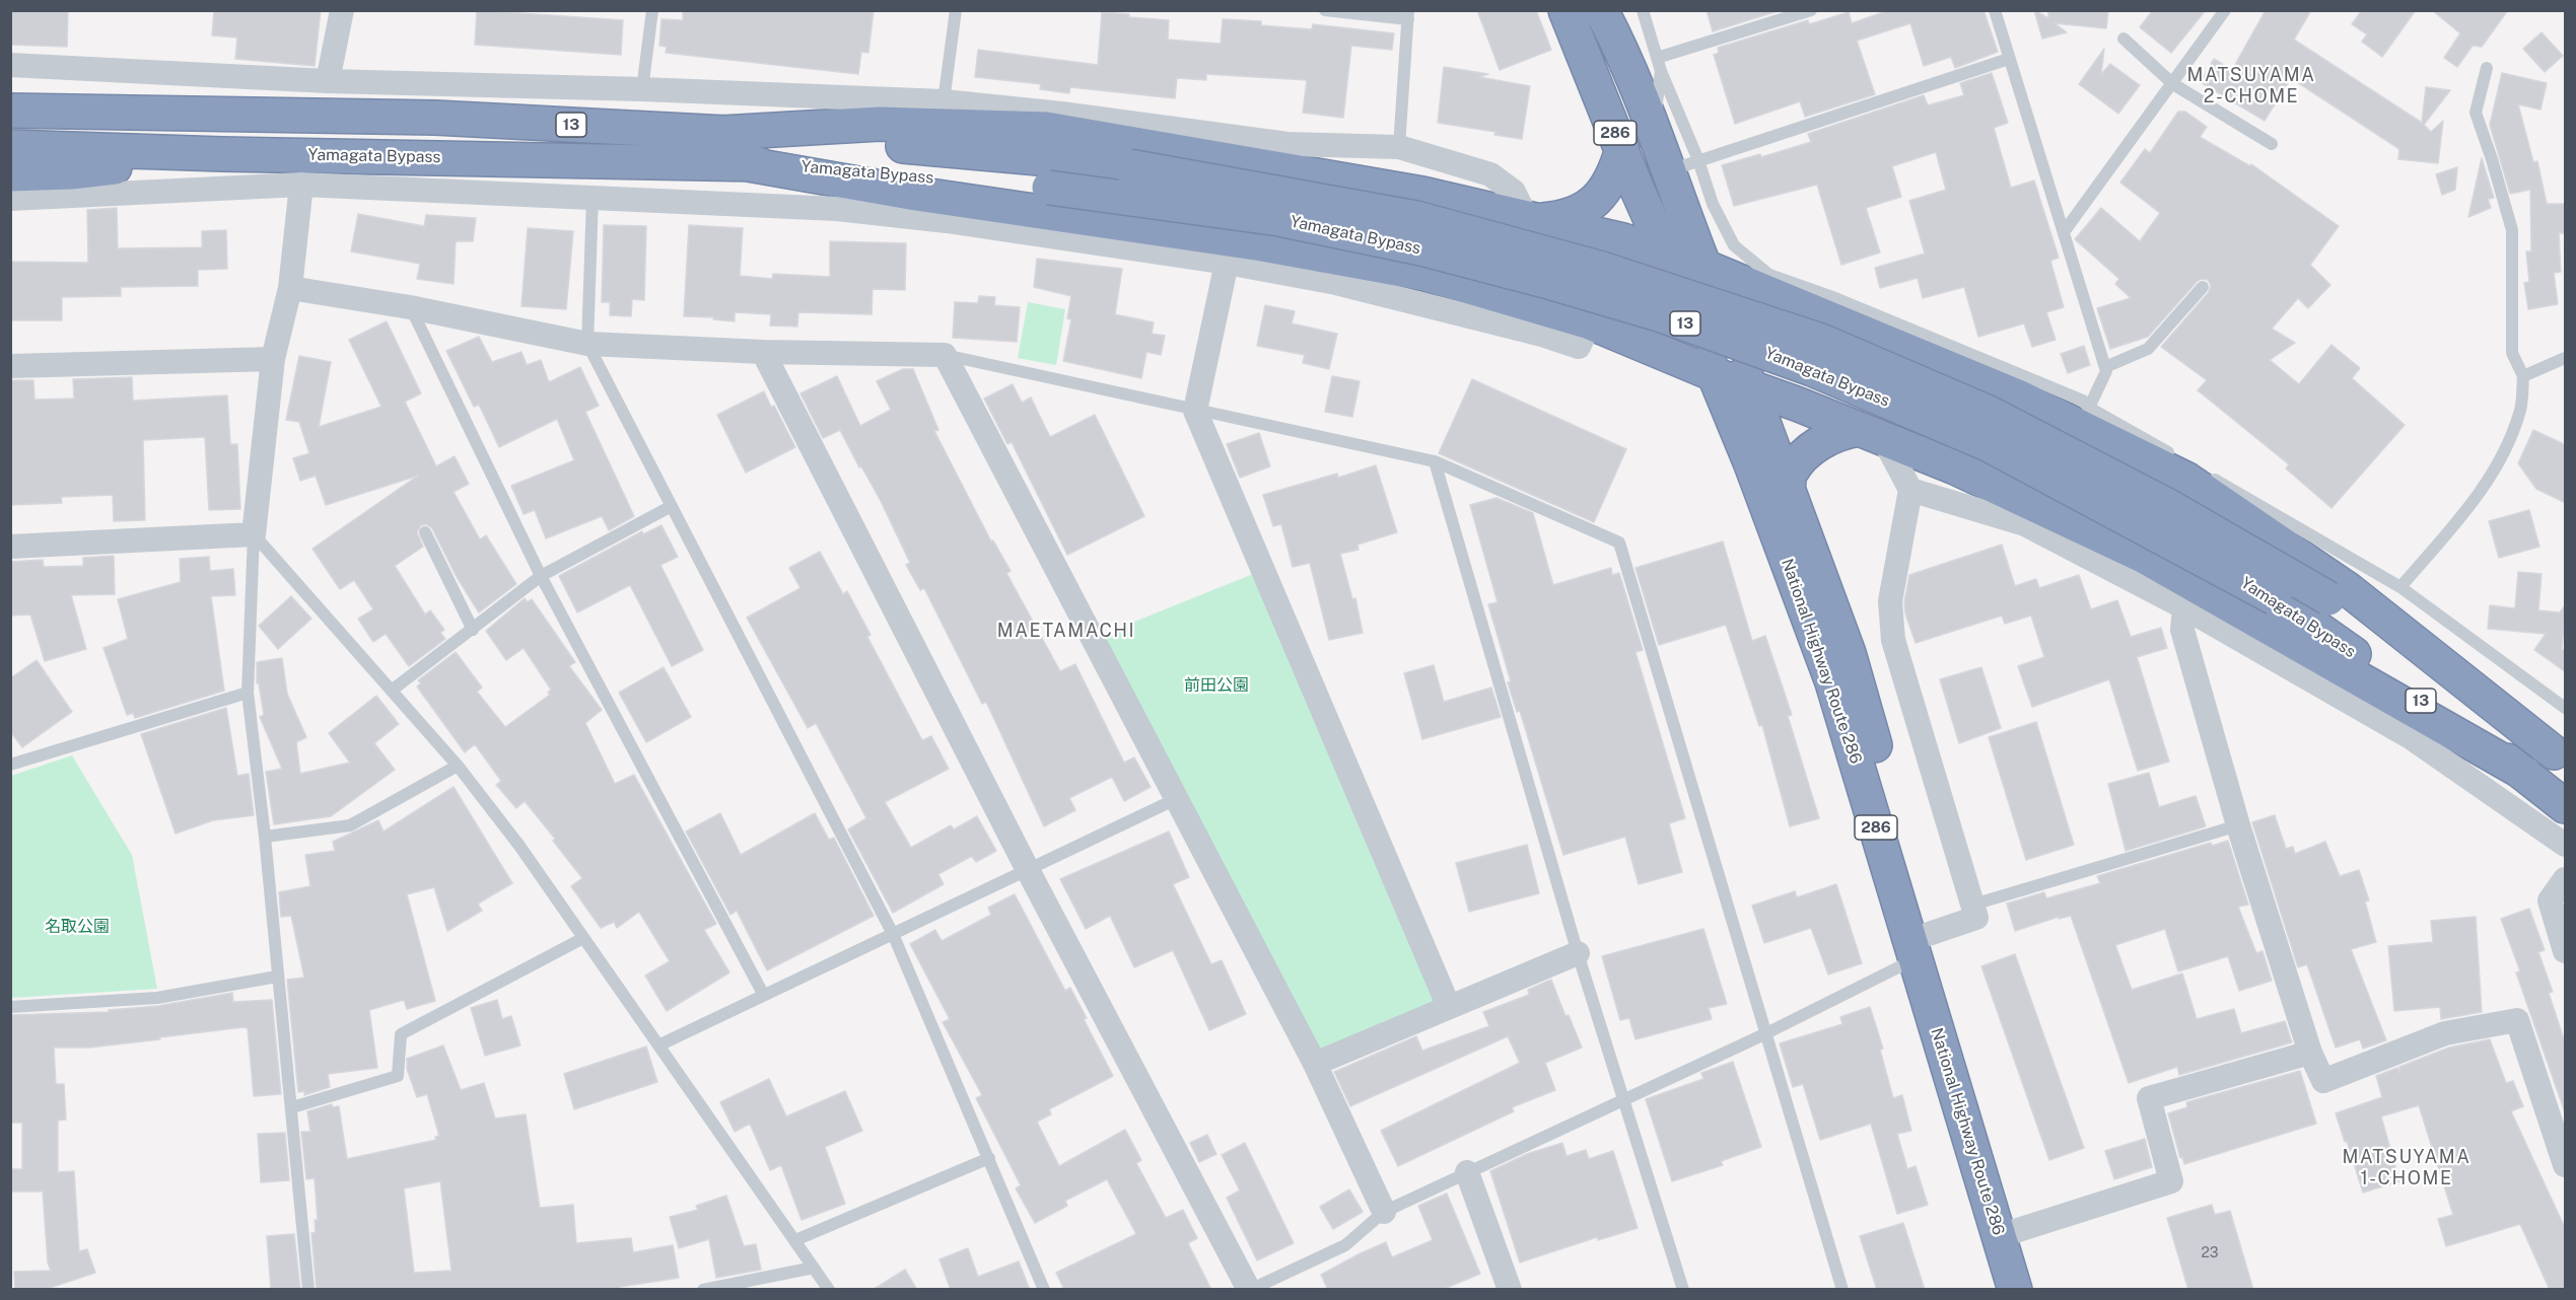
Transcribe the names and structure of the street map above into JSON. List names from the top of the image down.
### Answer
{
  "streets": {
    "highway": [
      "13",
      "286",
      "Yamagata Bypass",
      "National Highway Route 286"
    ]
  },
  "districts": ["MATSUYAMA 2-CHOME", "MAETAMACHI", "MATSUYAMA 1-CHOME"],
  "parks": ["前田公園", "名取公園"],
  "house_numbers": ["23"]
}
